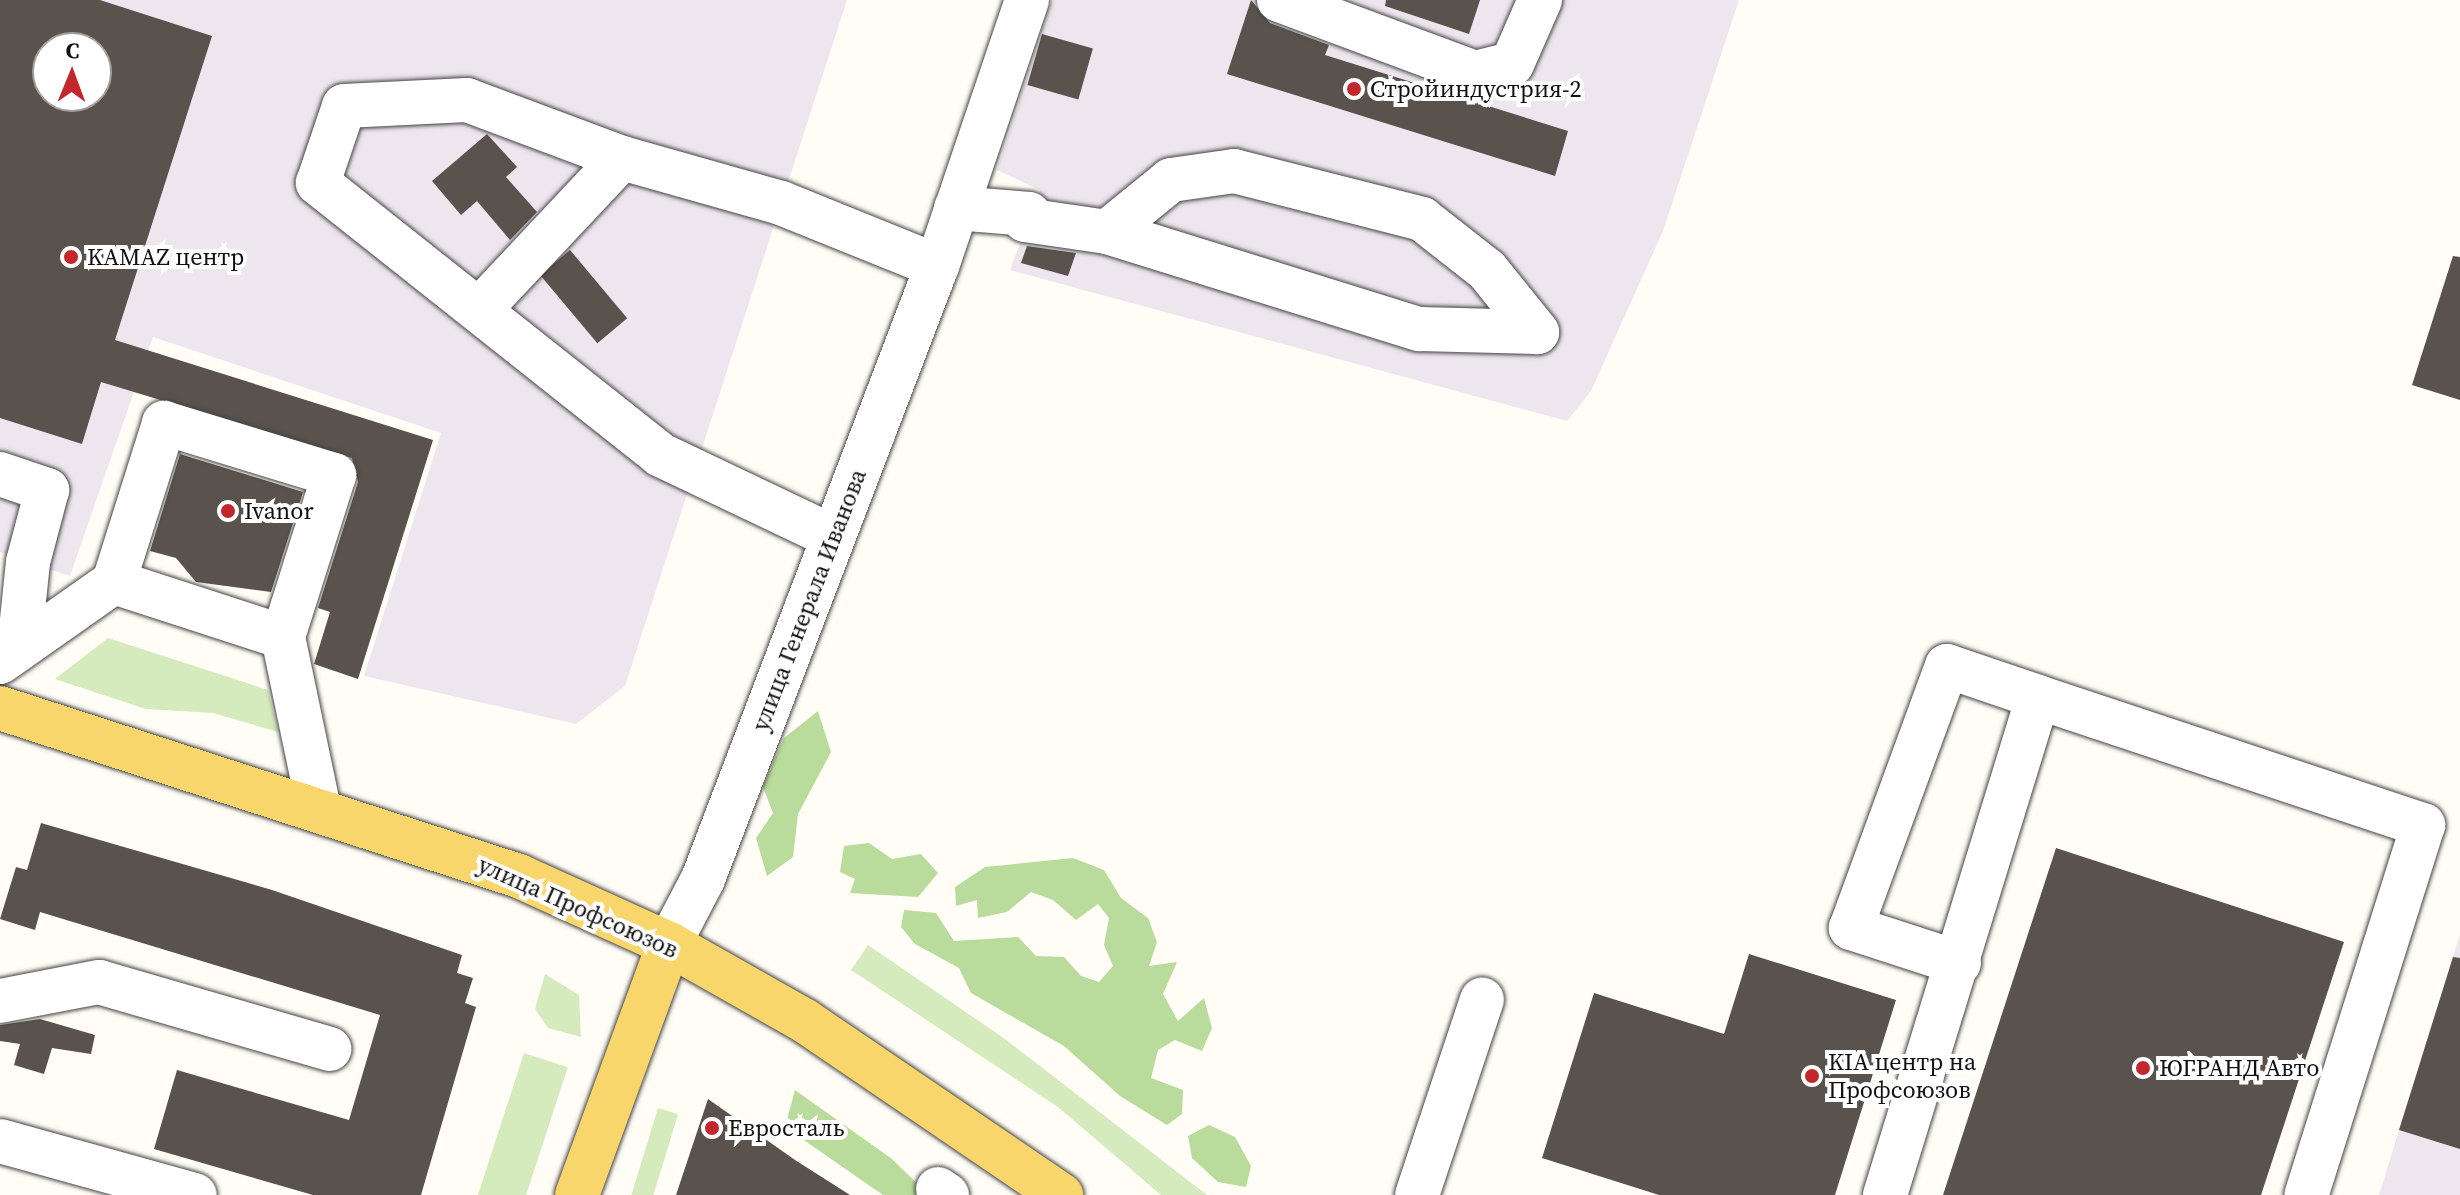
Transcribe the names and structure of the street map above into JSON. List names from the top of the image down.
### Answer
{
  "streets": {
    "main road": ["улица Генерала Иванова", "улица Профсоюзов"]
  },
  "crossings": [
    ["улица Генерала Иванова", "улица Профсоюзов"]
  ],
  "places": [
    "Стройиндустрия-2",
    "KAMAZ центр",
    "Ivanor",
    "ЮГРАНД Авто",
    "KIA центр на Профсоюзов",
    "Евросталь"
  ],
  "north": "top"
}
